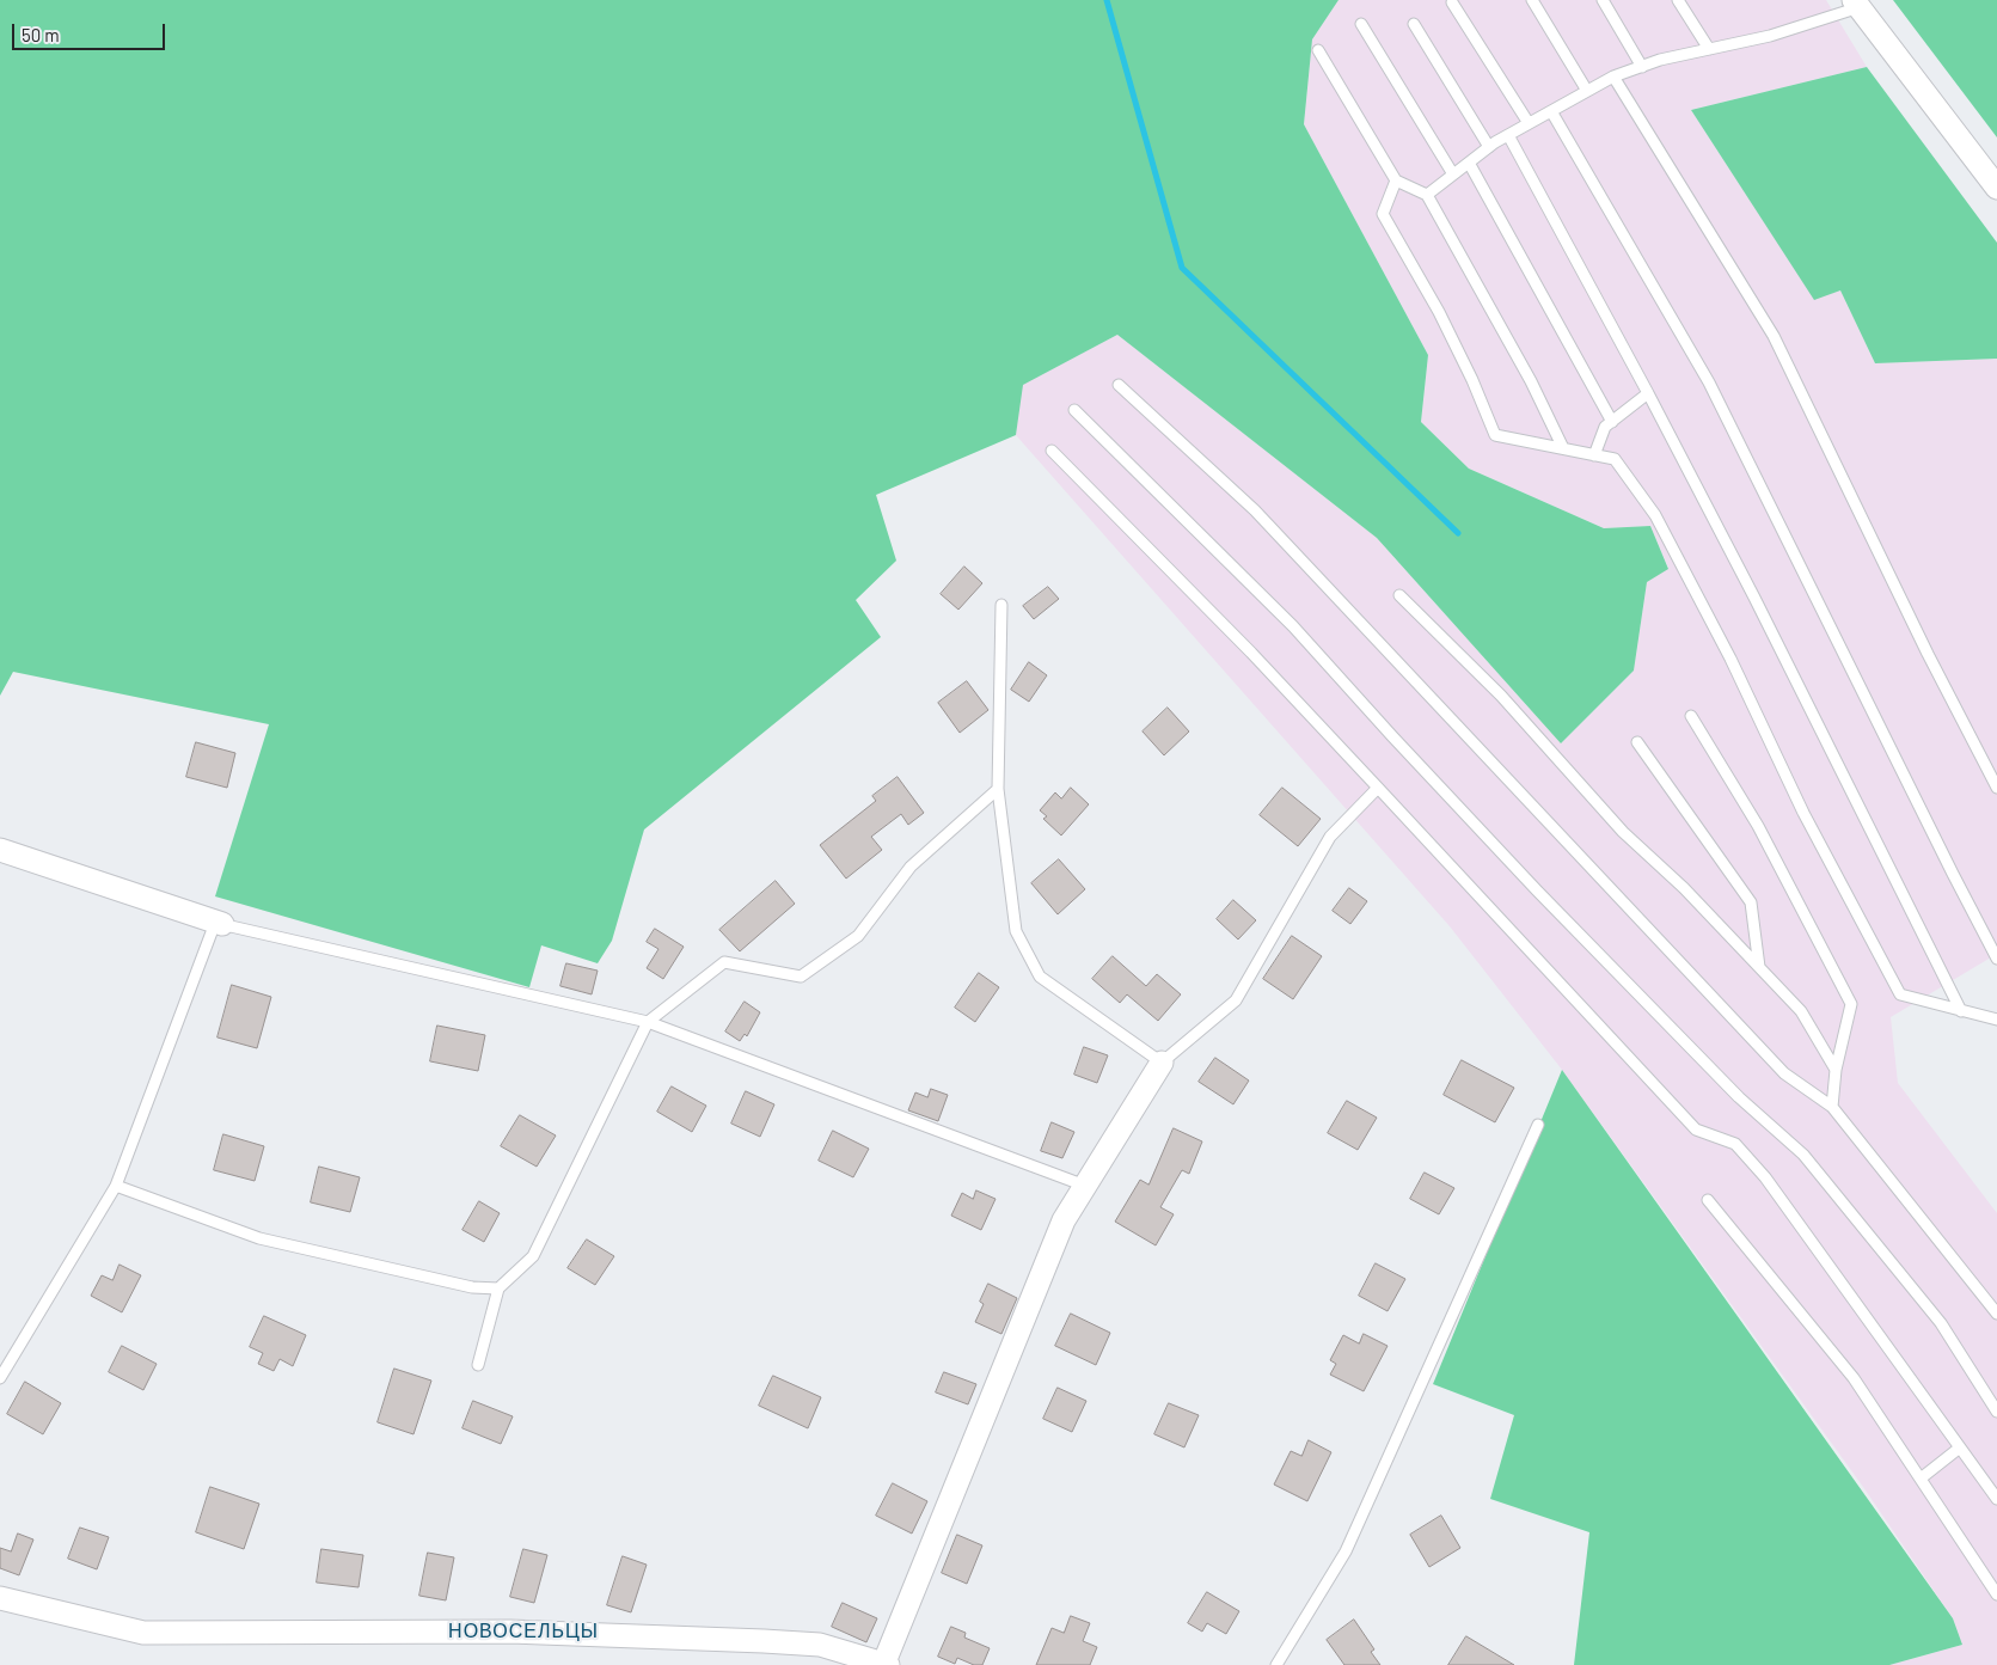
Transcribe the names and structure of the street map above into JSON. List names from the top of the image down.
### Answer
{
  "districts": ["НОВОСЕЛЬЦЫ"],
  "scale_bar": "50 m"
}
